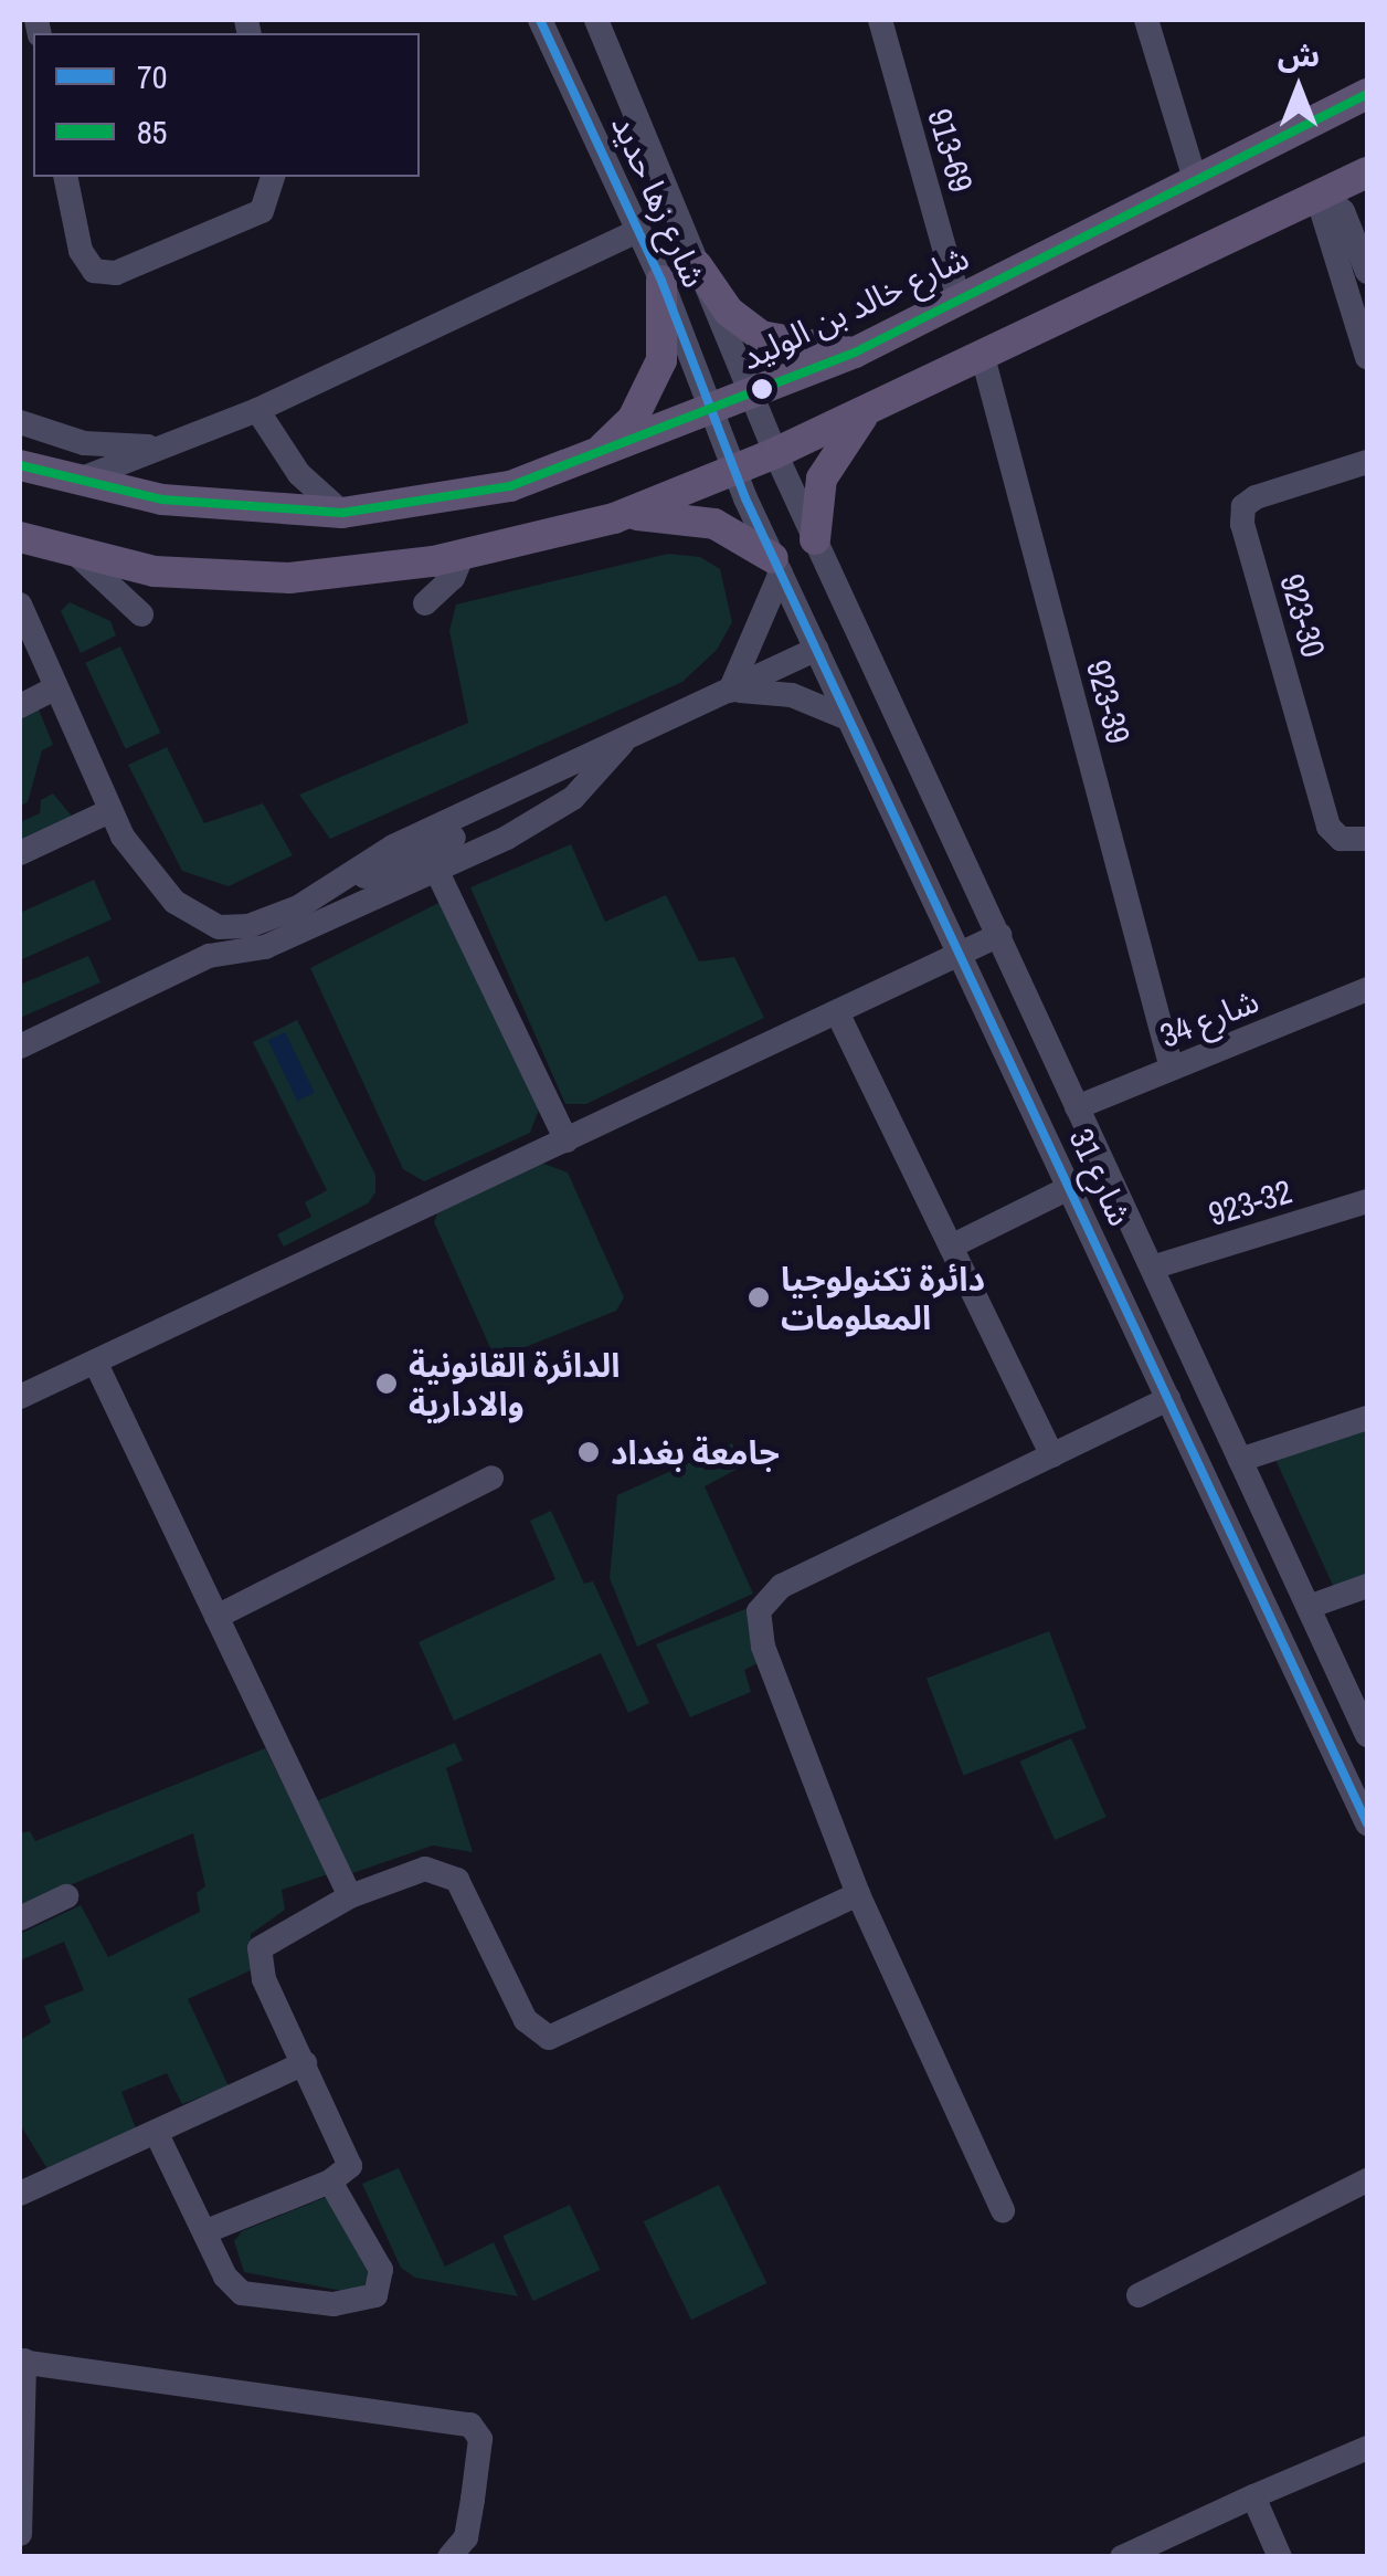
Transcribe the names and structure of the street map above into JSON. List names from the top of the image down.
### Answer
{
  "streets": {
    "main road": ["شارع خالد بن الوليد"],
    "street": [
      "913-69",
      "شارع زها حديد",
      "923-30",
      "923-39",
      "شارع 34",
      "شارع 31",
      "923-32"
    ]
  },
  "crossings": [
    ["913-69", "شارع خالد بن الوليد"],
    ["شارع زها حديد", "شارع خالد بن الوليد"],
    ["شارع زها حديد", "شارع 31"],
    ["923-39", "شارع 34"],
    ["شارع 34", "شارع 31"],
    ["شارع 31", "923-32"]
  ],
  "places": ["دائرة تكنولوجيا المعلومات", "الدائرة القانونية والادارية", "جامعة بغداد"],
  "lines": ["transit line 70", "transit line 85"],
  "legend": ["70", "85"],
  "north": "top"
}
